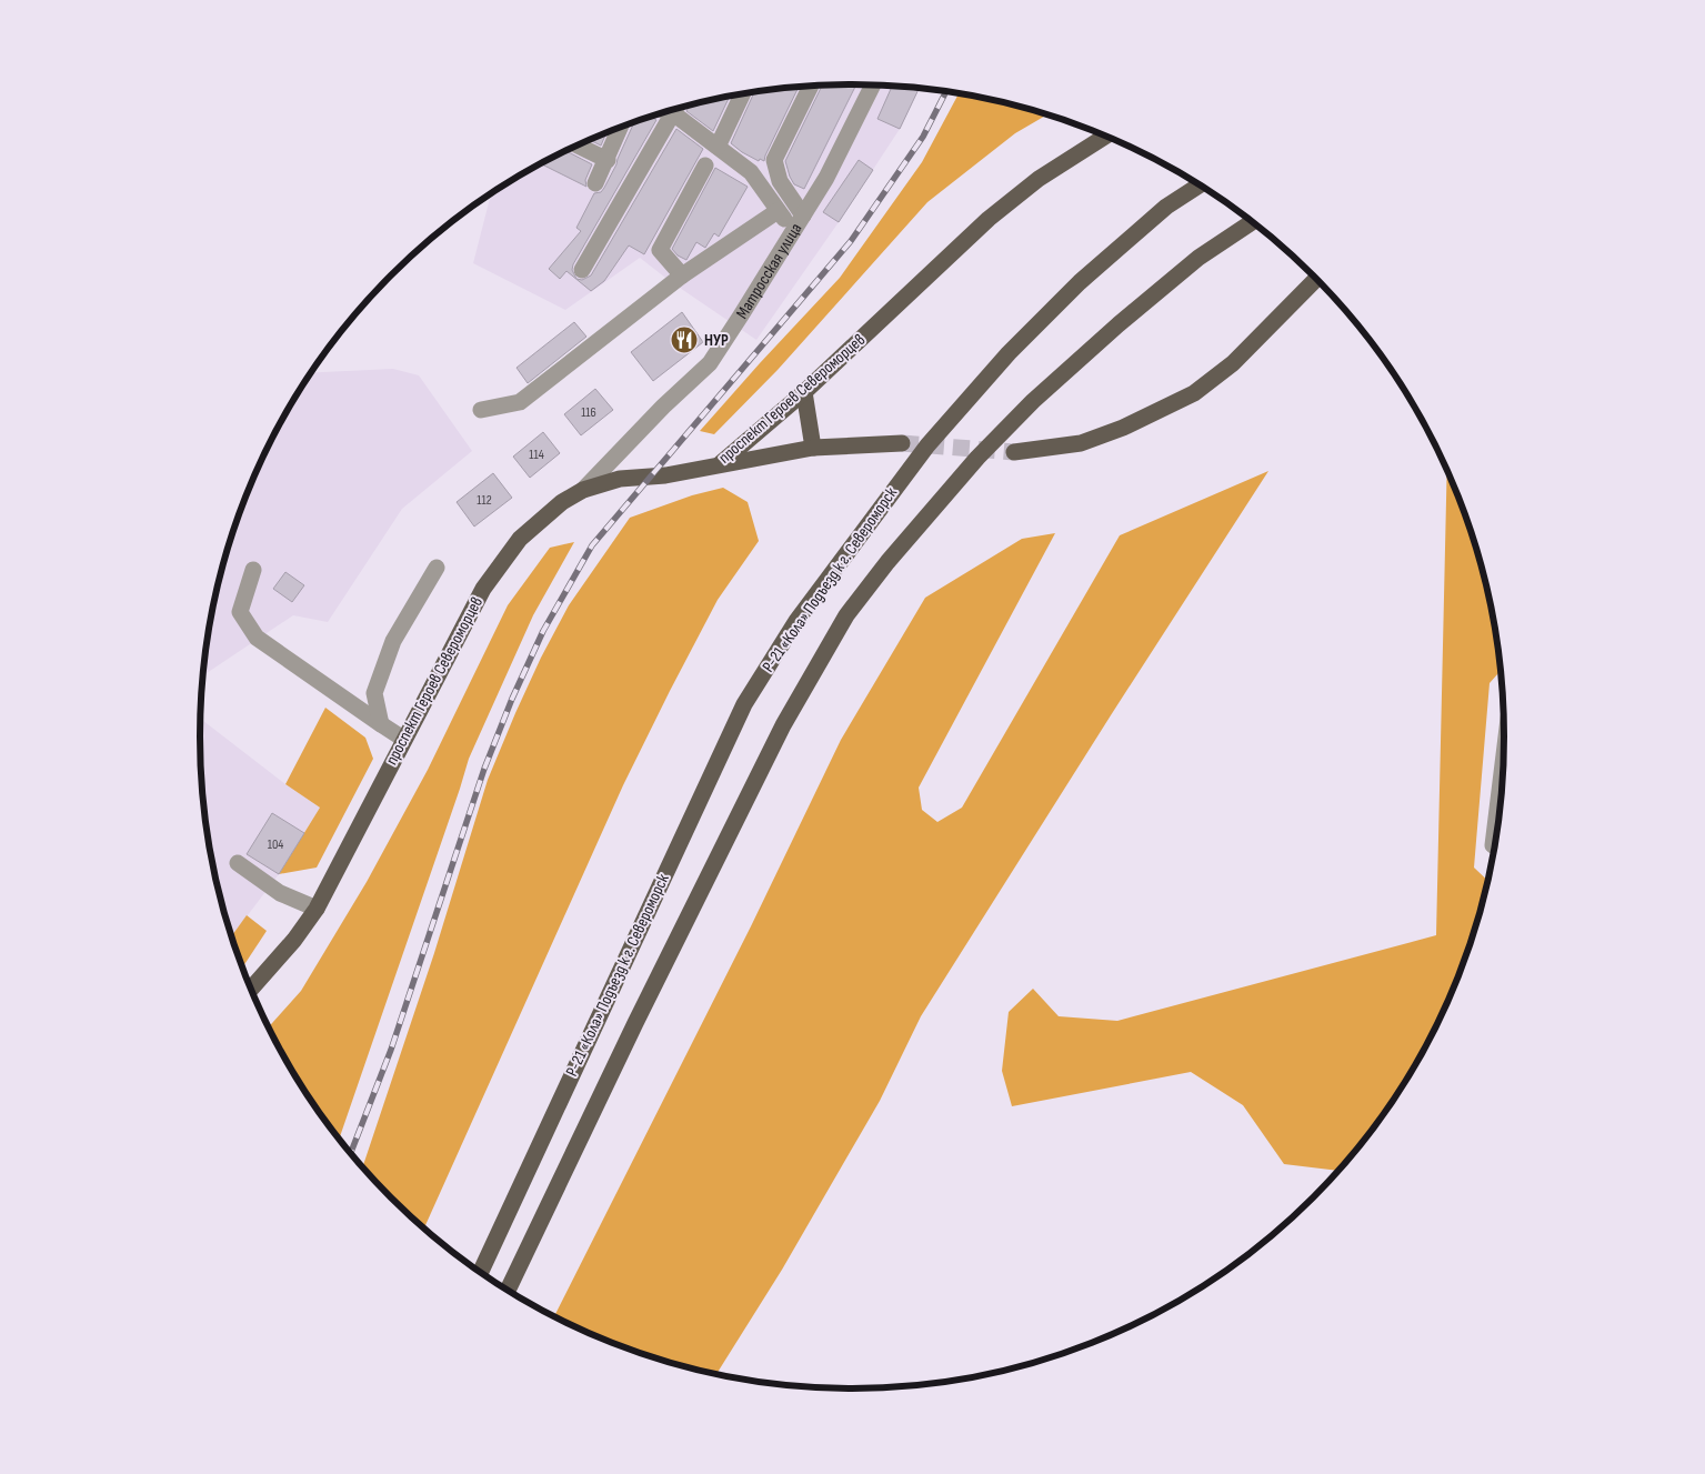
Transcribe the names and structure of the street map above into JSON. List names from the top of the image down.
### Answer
{
  "streets": {
    "main road": ["проспект Героев Североморцев", "Р-21 «Кола» Подъезд к г. Североморск"],
    "lane": ["Матросская улица"]
  },
  "crossings": [
    ["Матросская улица", "проспект Героев Североморцев"]
  ],
  "places": {
    "restaurant": ["НУР"]
  },
  "house_numbers": [
    "116",
    "114",
    "112",
    "104"
  ]
}
